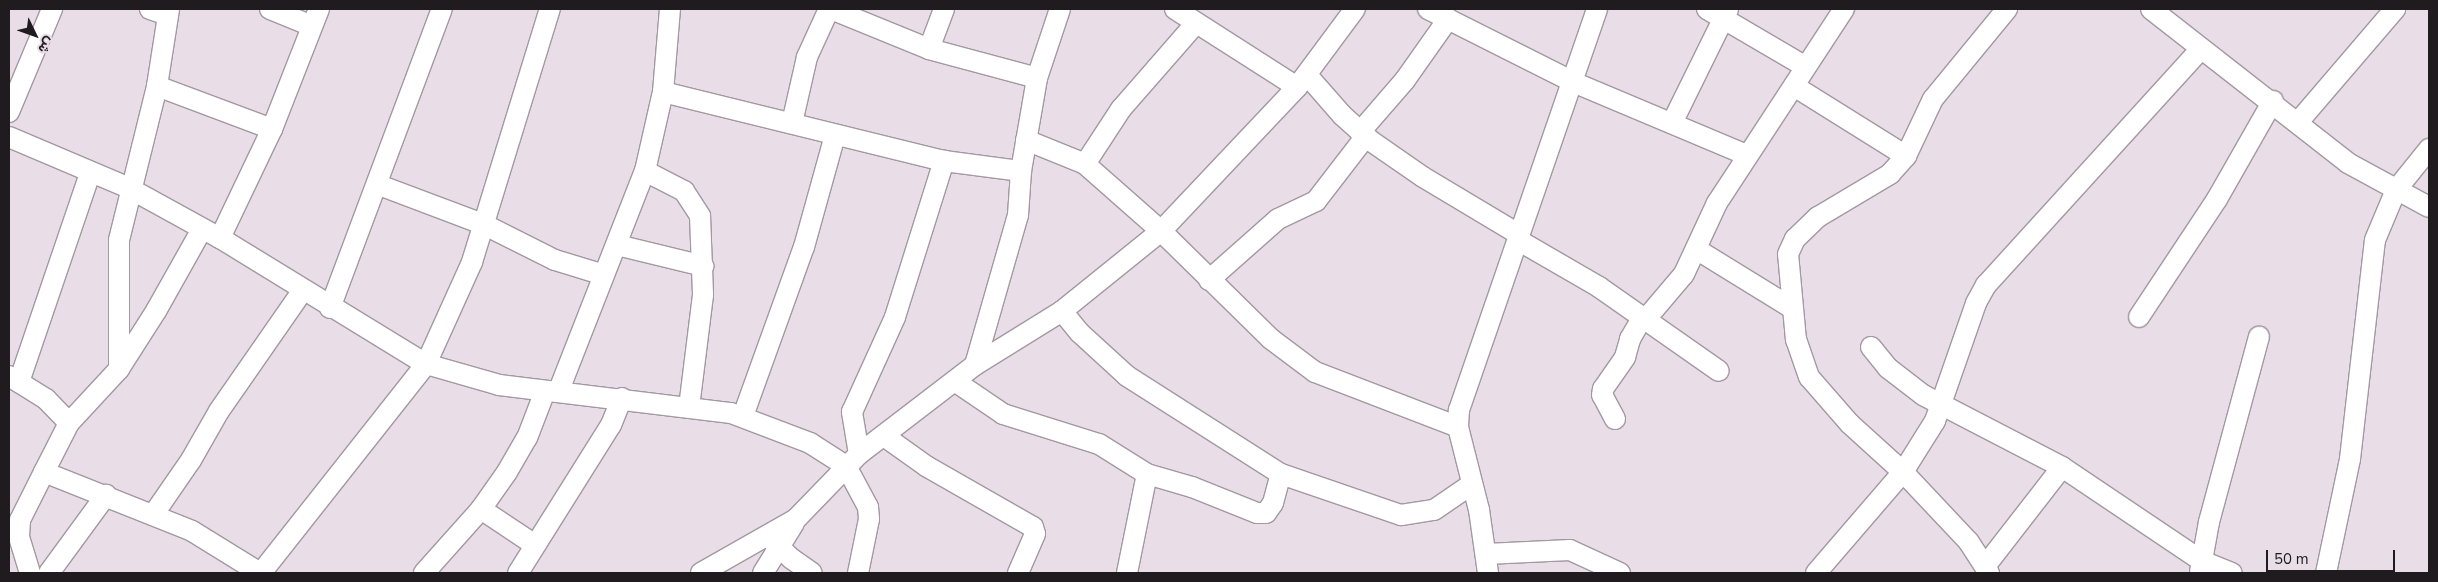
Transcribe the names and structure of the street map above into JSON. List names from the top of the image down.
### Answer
{
  "scale_bar": "50 m",
  "north": "bottom right"
}
